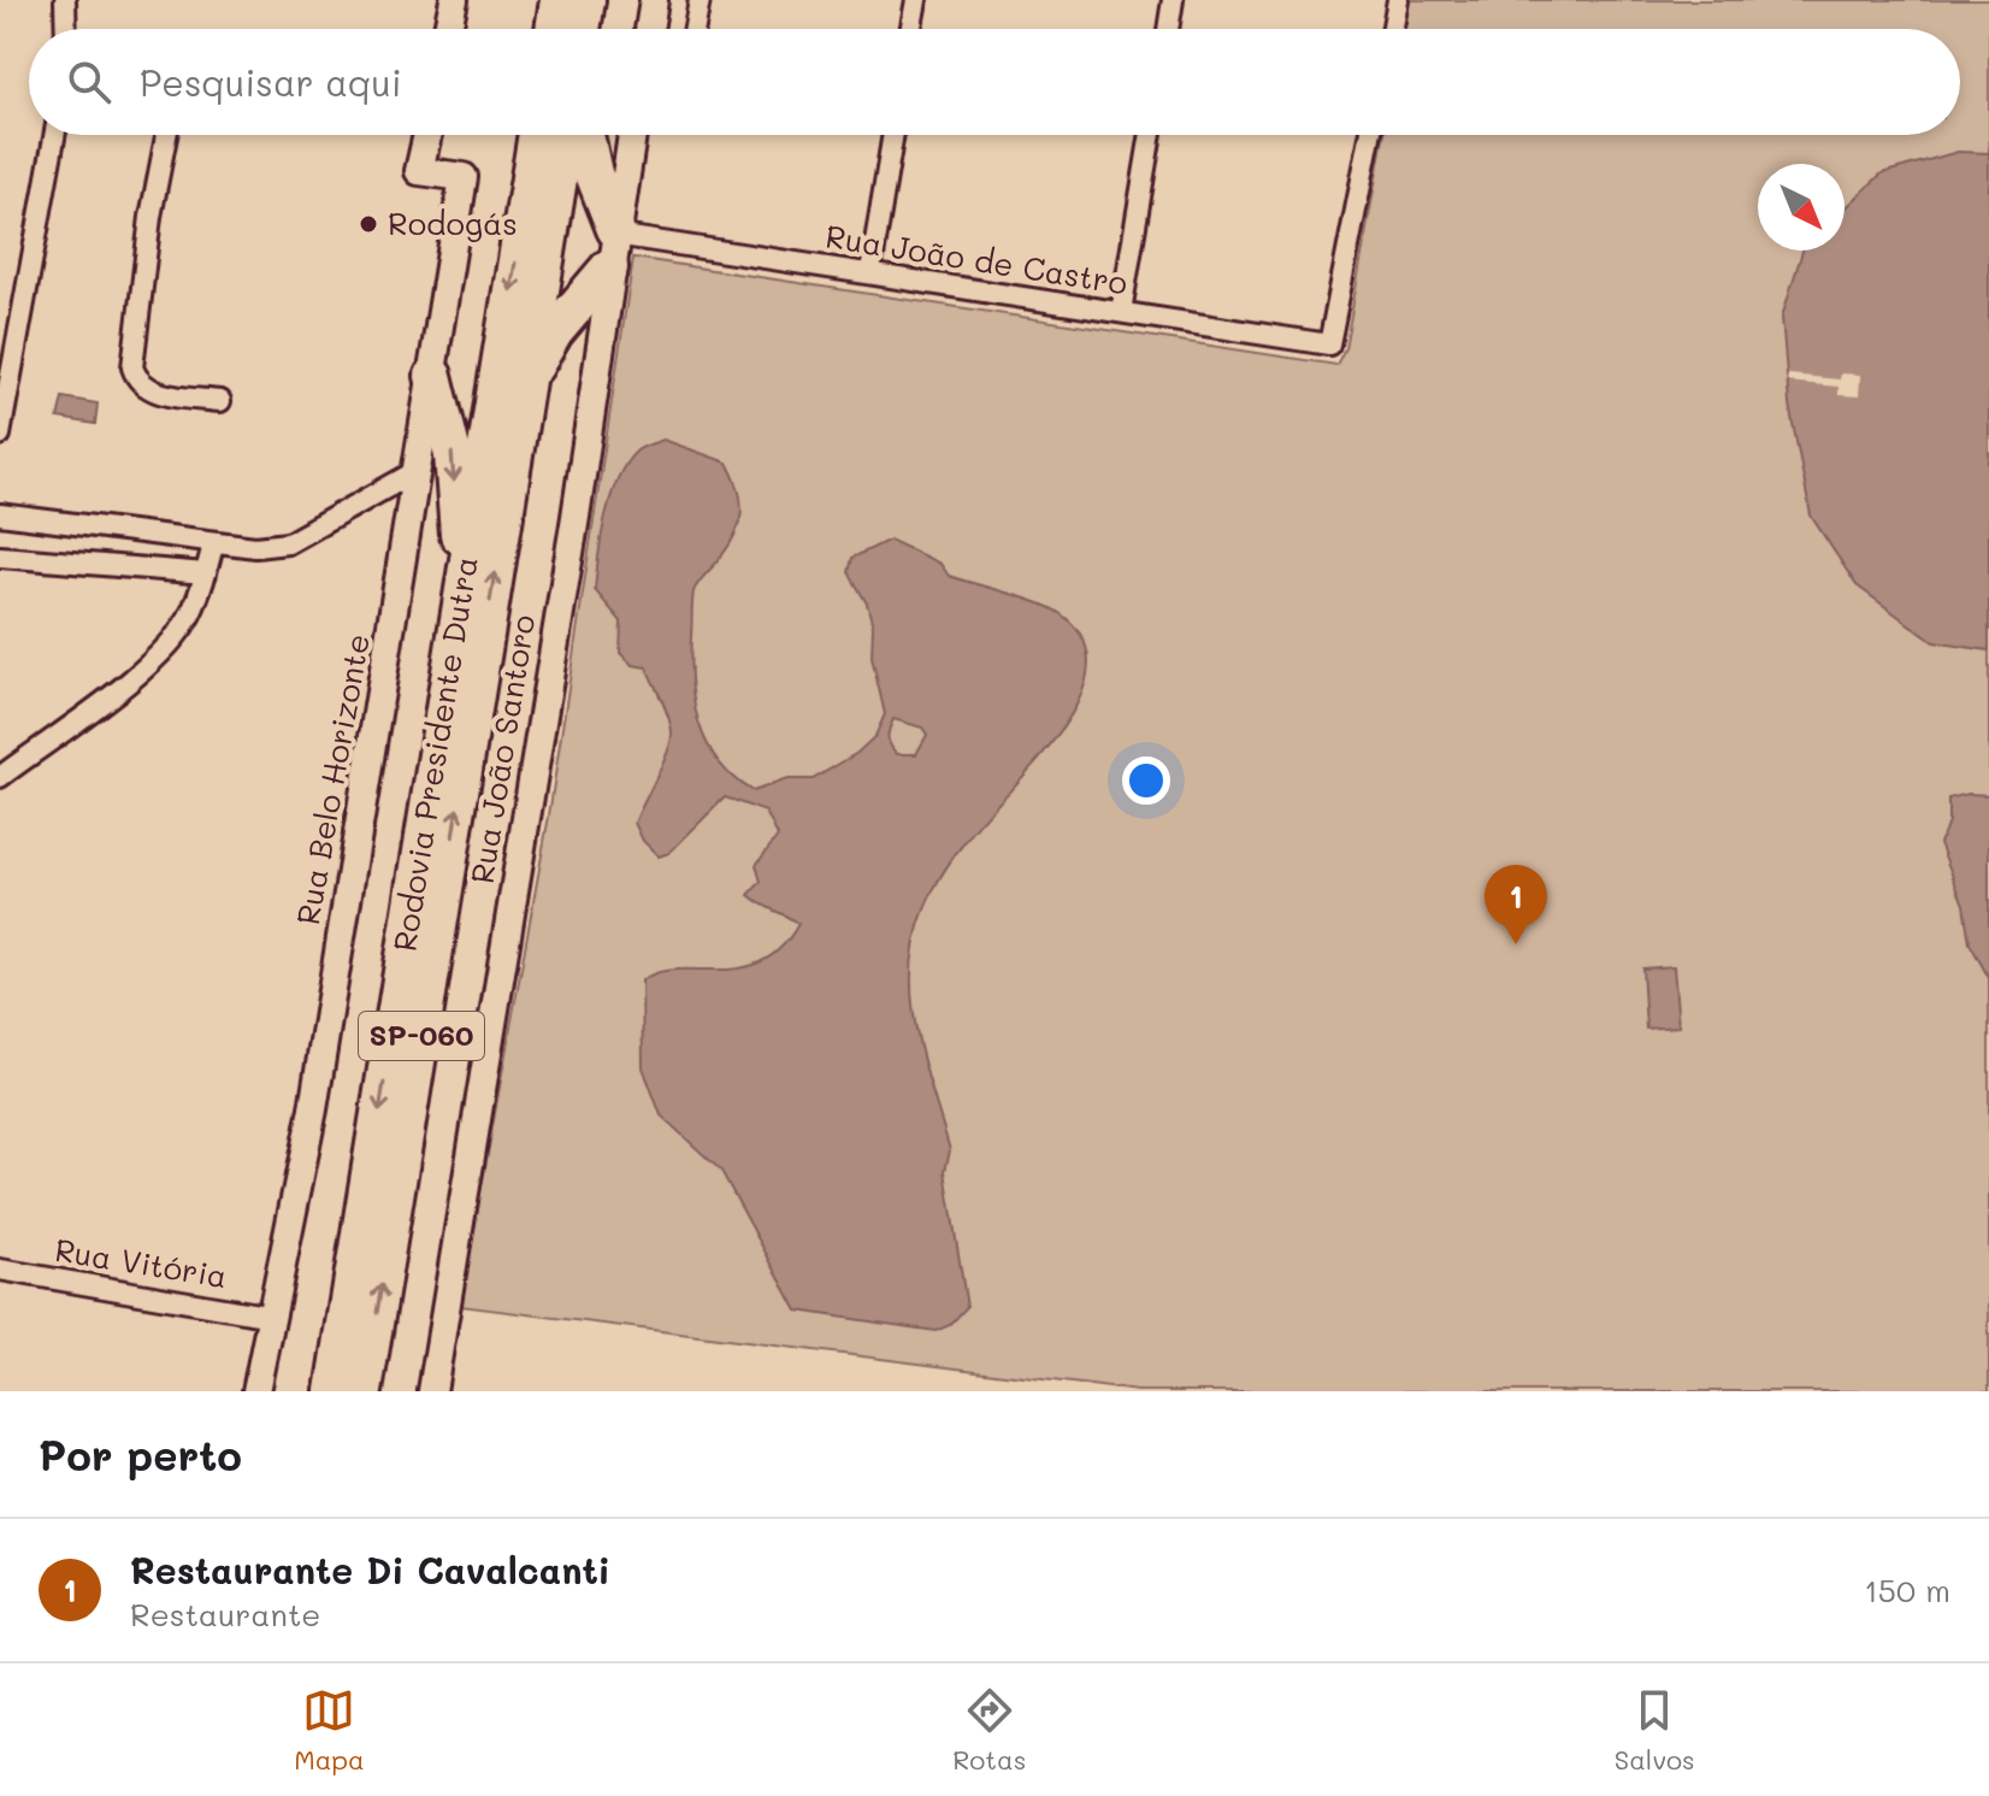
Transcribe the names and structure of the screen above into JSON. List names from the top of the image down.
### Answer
{
  "streets": {
    "highway": ["Rodovia Presidente Dutra", "SP-060"],
    "street": [
      "Rua João de Castro",
      "Rua João Santoro",
      "Rua Belo Horizonte",
      "Rua Vitória"
    ]
  },
  "crossings": [
    ["Rua João de Castro", "Rua João Santoro"],
    ["Rua Belo Horizonte", "Rua Vitória"]
  ],
  "places": ["Rodogás"],
  "north": "bottom right",
  "page": {
    "search": "Pesquisar aqui",
    "pins": "1",
    "heading": "Por perto",
    "list": [
      {
        "mark": "1",
        "name": "Restaurante Di Cavalcanti",
        "note": "Restaurante",
        "value": "150 m"
      }
    ],
    "nav": ["Mapa", "Rotas", "Salvos"]
  }
}
